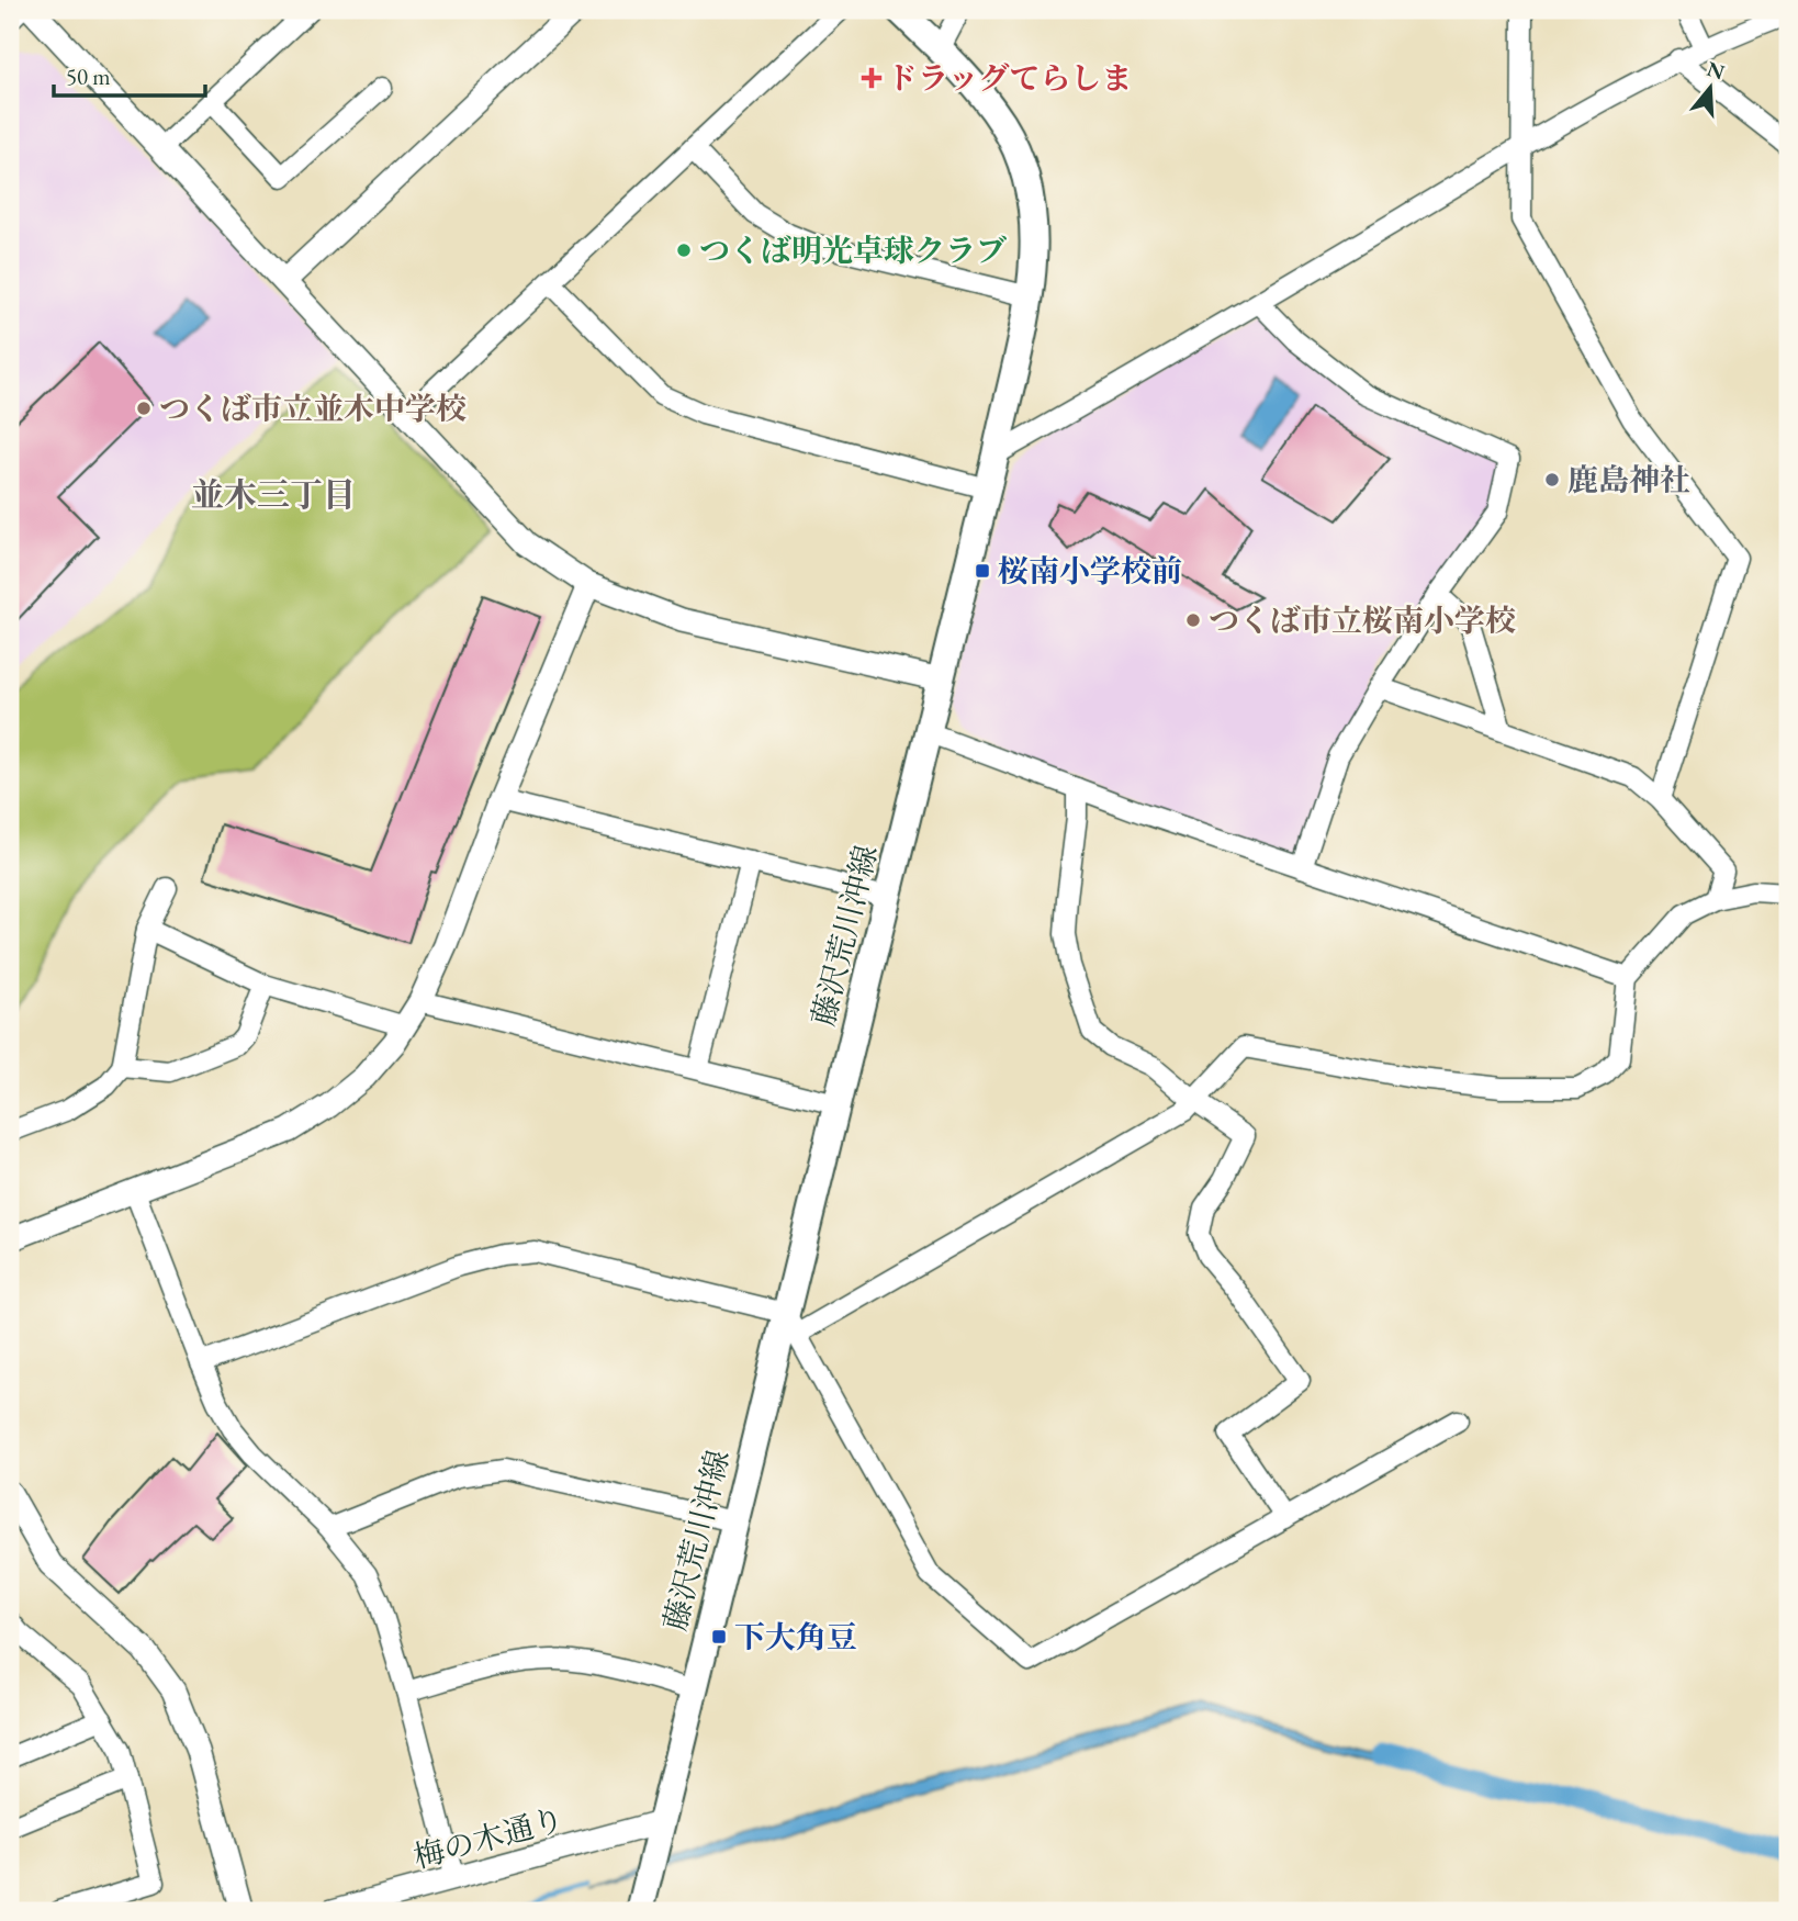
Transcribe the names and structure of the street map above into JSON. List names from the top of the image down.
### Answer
{
  "streets": {
    "main road": ["藤沢荒川沖線"],
    "street": ["梅の木通り"]
  },
  "crossings": [
    ["藤沢荒川沖線", "梅の木通り"]
  ],
  "districts": ["並木三丁目"],
  "places": {
    "health": ["ドラッグてらしま"],
    "other": [
      "つくば明光卓球クラブ",
      "つくば市立並木中学校",
      "鹿島神社",
      "つくば市立桜南小学校"
    ],
    "transit": ["桜南小学校前", "下大角豆"]
  },
  "scale_bar": "50 m",
  "north": "top"
}
